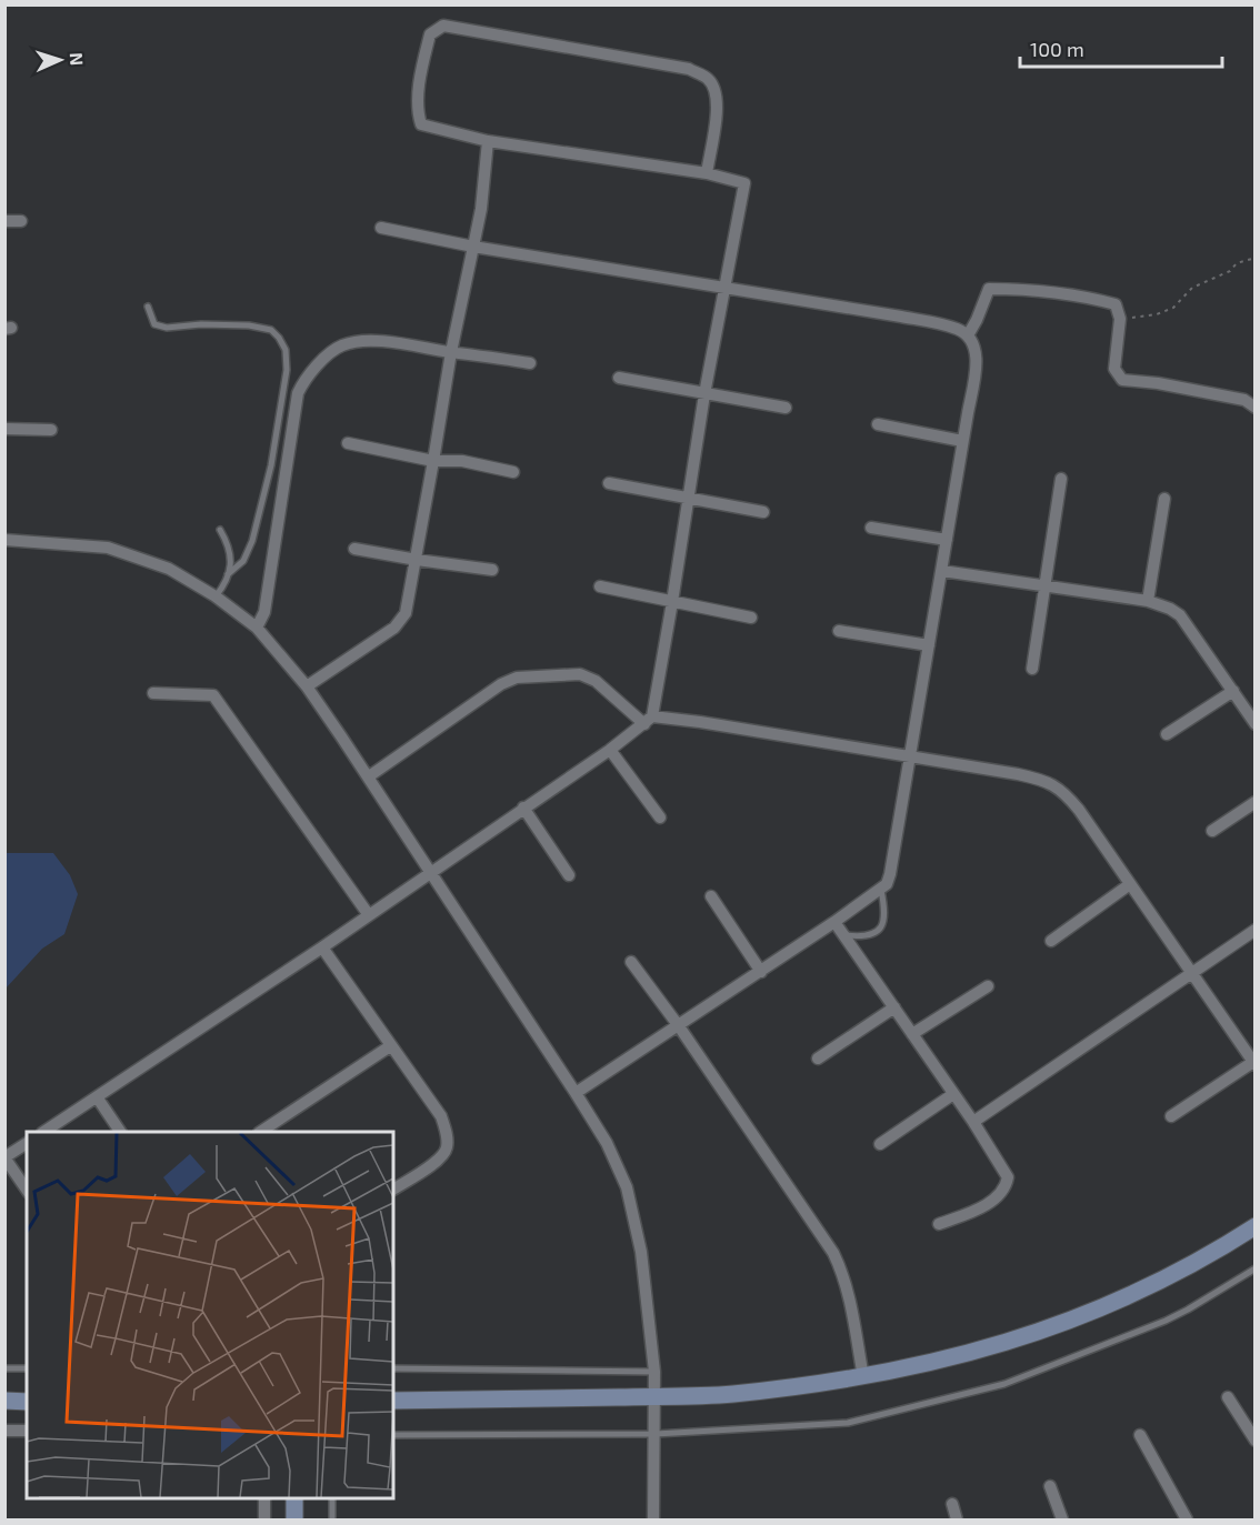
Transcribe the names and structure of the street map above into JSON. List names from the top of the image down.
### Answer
{
  "scale_bar": "100 m",
  "north": "right"
}
